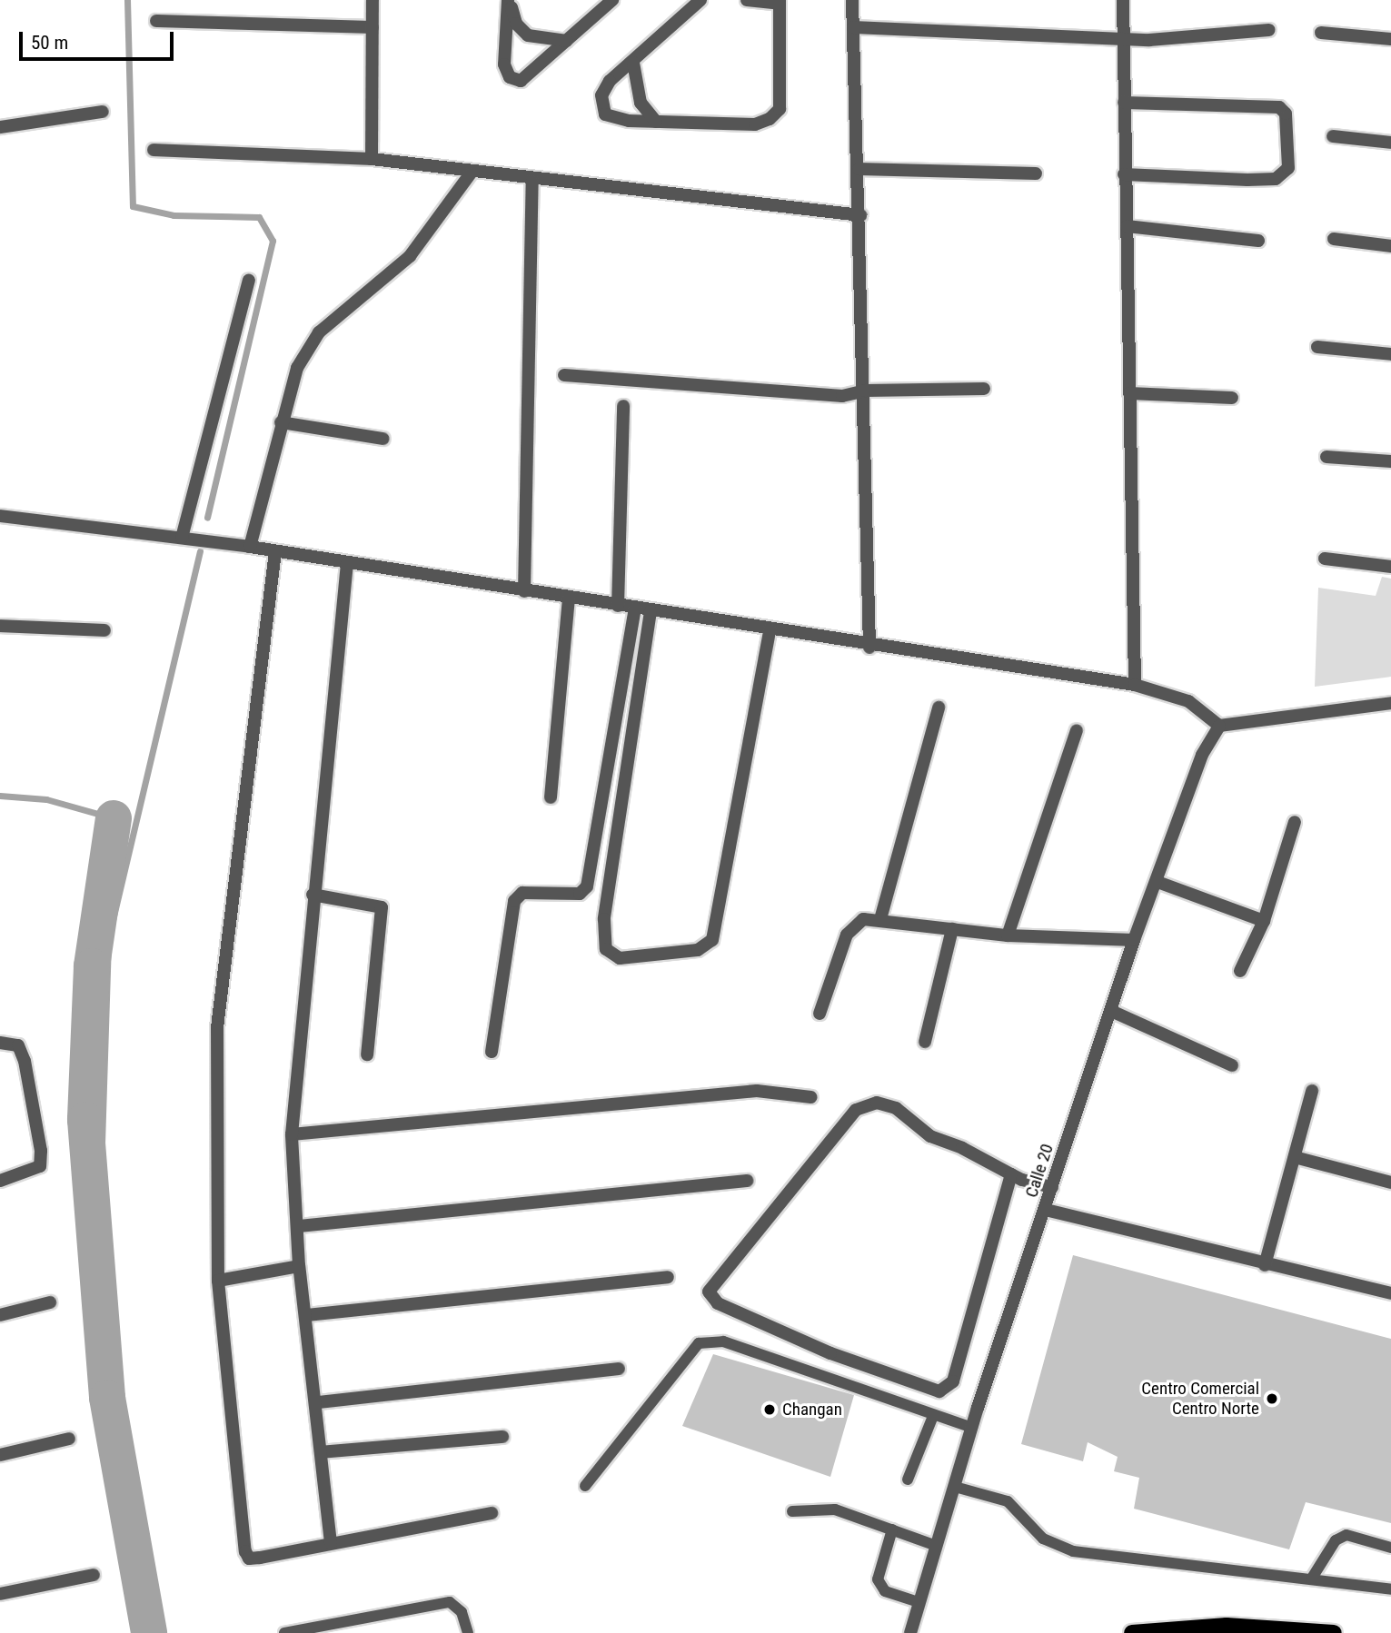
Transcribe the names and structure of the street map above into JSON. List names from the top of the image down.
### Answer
{
  "streets": {
    "street": ["Calle 20"]
  },
  "places": ["Centro Comercial Centro Norte", "Changan"],
  "scale_bar": "50 m"
}
